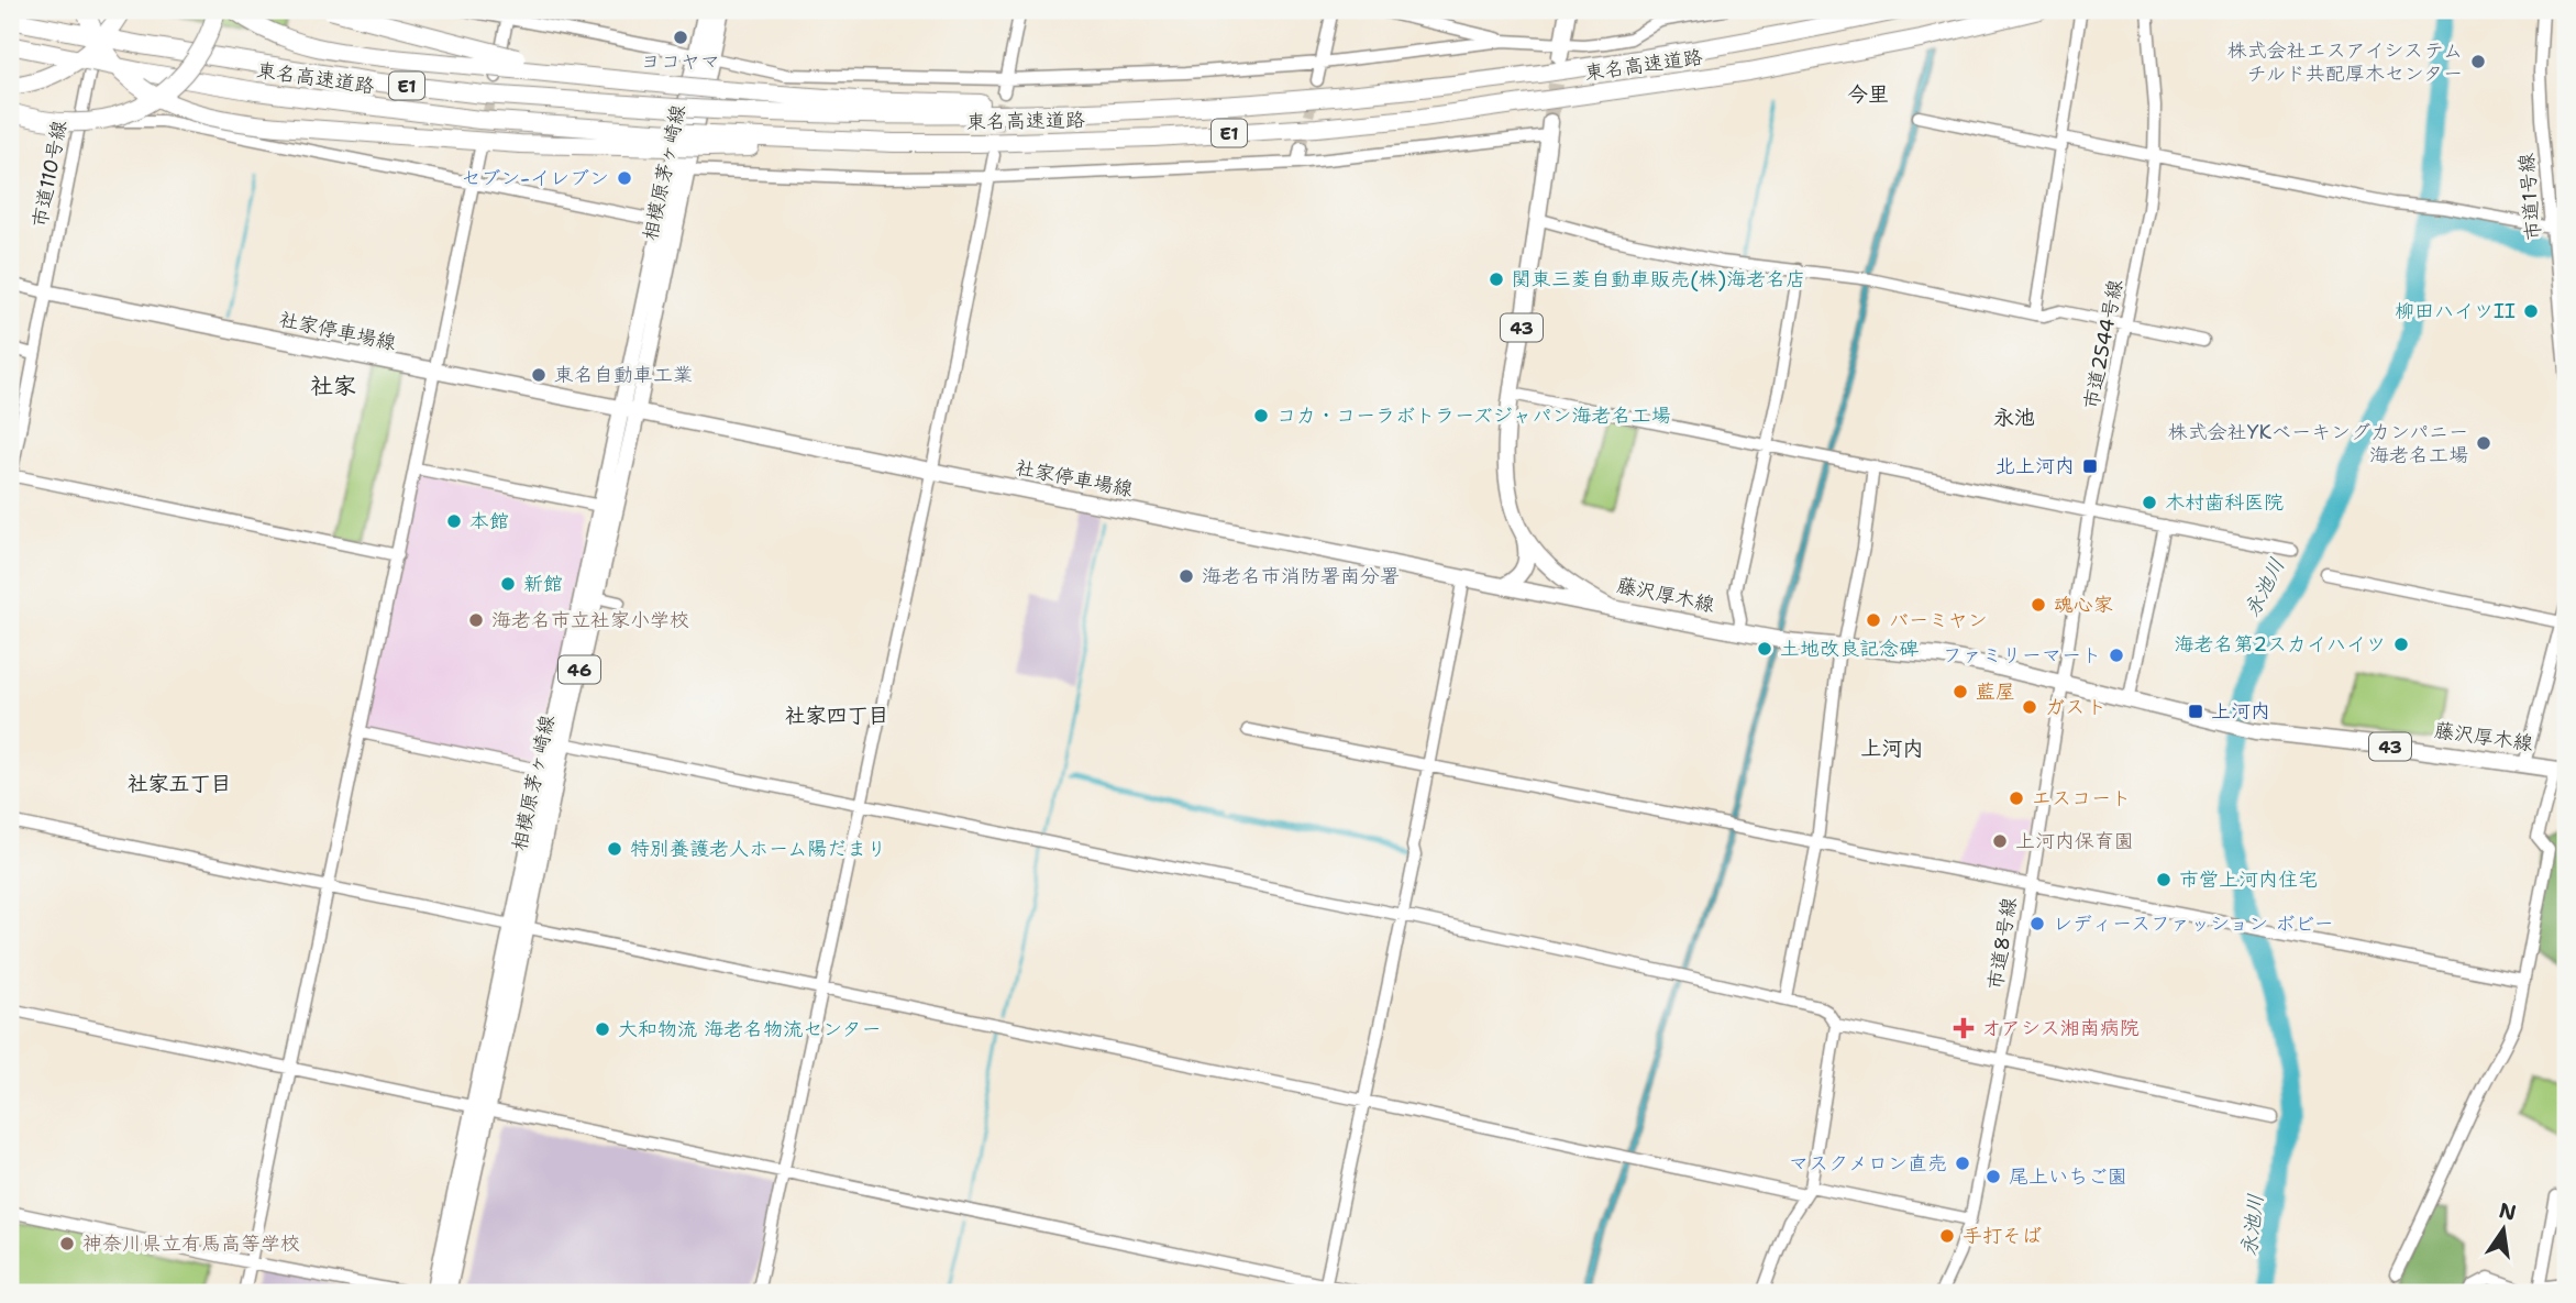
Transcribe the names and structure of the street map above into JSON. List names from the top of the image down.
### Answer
{
  "streets": {
    "highway": ["東名高速道路", "E1"],
    "main road": [
      "相模原茅ヶ崎線",
      "43",
      "社家停車場線",
      "藤沢厚木線",
      "46"
    ],
    "street": [
      "市道110号線",
      "市道1号線",
      "市道2544号線",
      "市道8号線"
    ]
  },
  "crossings": [
    ["相模原茅ヶ崎線", "社家停車場線"],
    ["市道110号線", "社家停車場線"],
    ["社家停車場線", "藤沢厚木線"],
    ["市道2544号線", "藤沢厚木線"],
    ["市道2544号線", "市道8号線"],
    ["藤沢厚木線", "市道8号線"]
  ],
  "districts": [
    "今里",
    "社家",
    "永池",
    "社家四丁目",
    "上河内",
    "社家五丁目"
  ],
  "water": ["永池川"],
  "places": {
    "other": [
      "ヨコヤマ",
      "株式会社エスアイシステム チルド共配厚木センター",
      "セブン-イレブン",
      "関東三菱自動車販売(株)海老名店",
      "柳田ハイツII",
      "東名自動車工業",
      "コカ・コーラボトラーズジャパン海老名工場",
      "株式会社YKベーキングカンパニー 海老名工場",
      "木村歯科医院",
      "本館",
      "海老名市消防署南分署",
      "新館",
      "魂心家",
      "海老名市立社家小学校",
      "バーミヤン",
      "海老名第2スカイハイツ",
      "土地改良記念碑",
      "ファミリーマート",
      "藍屋",
      "ガスト",
      "エスコート",
      "上河内保育園",
      "特別養護老人ホーム陽だまり",
      "市営上河内住宅",
      "レディースファッション ボビー",
      "大和物流 海老名物流センター",
      "マスクメロン直売",
      "尾上いちご園",
      "手打そば",
      "神奈川県立有馬高等学校"
    ],
    "transit": ["北上河内", "上河内"],
    "health": ["オアシス湘南病院"]
  },
  "north": "top"
}
